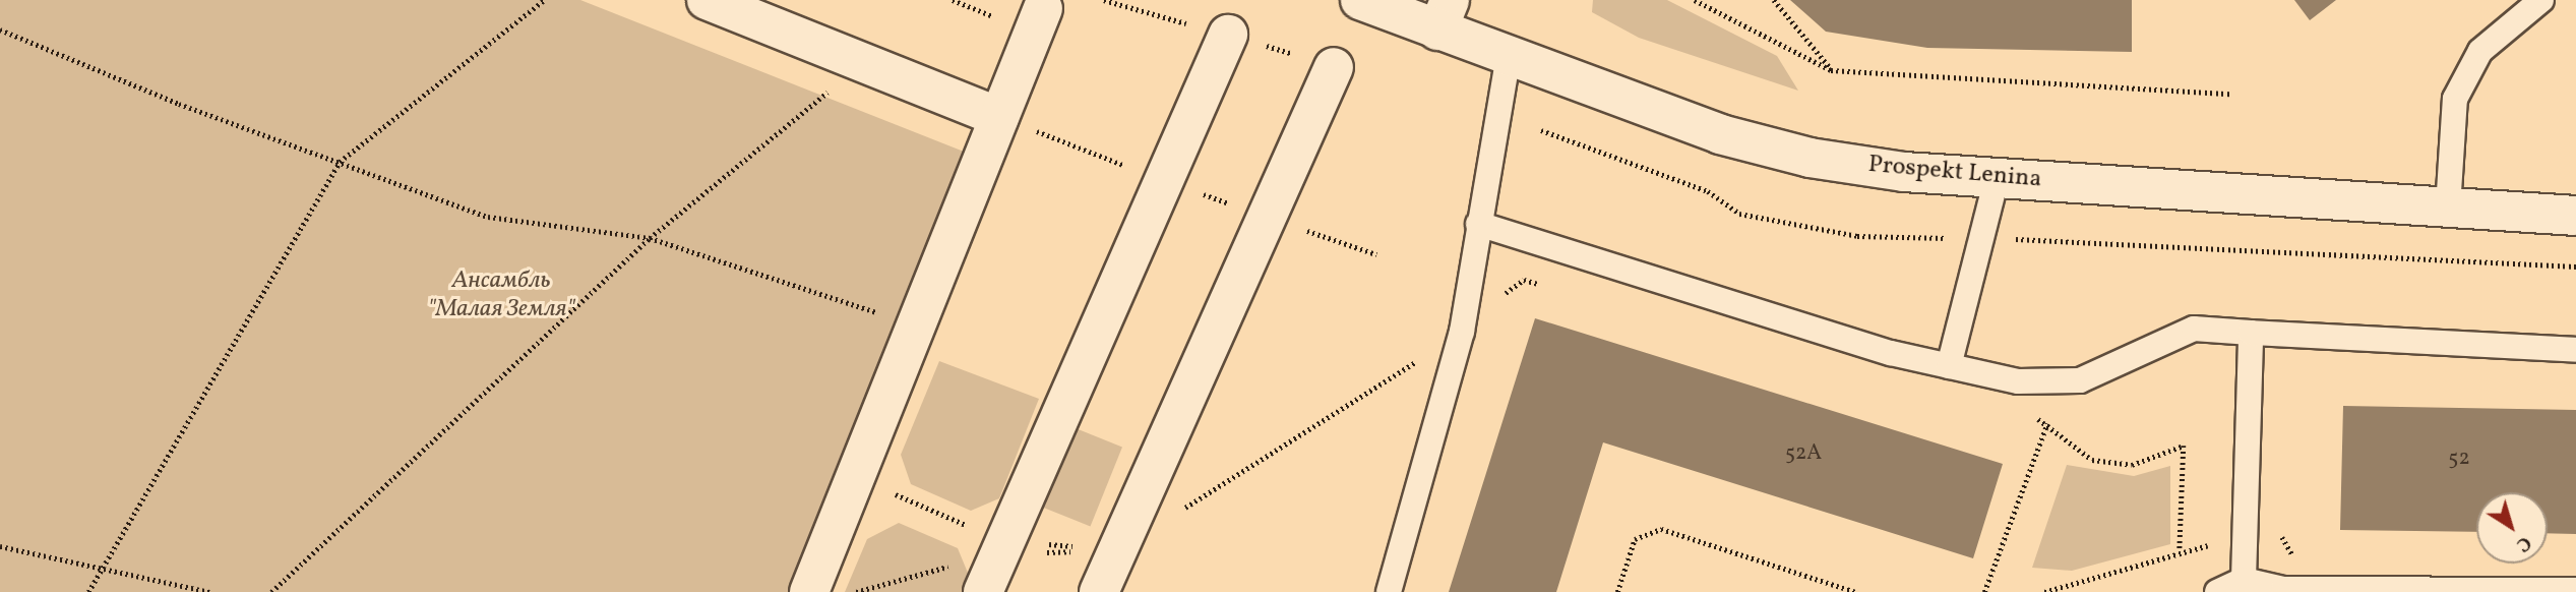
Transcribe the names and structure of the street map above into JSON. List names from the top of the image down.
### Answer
{
  "streets": {
    "street": ["Prospekt Lenina"]
  },
  "parks": ["Ансамбль \"Малая Земля\""],
  "house_numbers": ["52А", "52"],
  "north": "bottom right"
}
